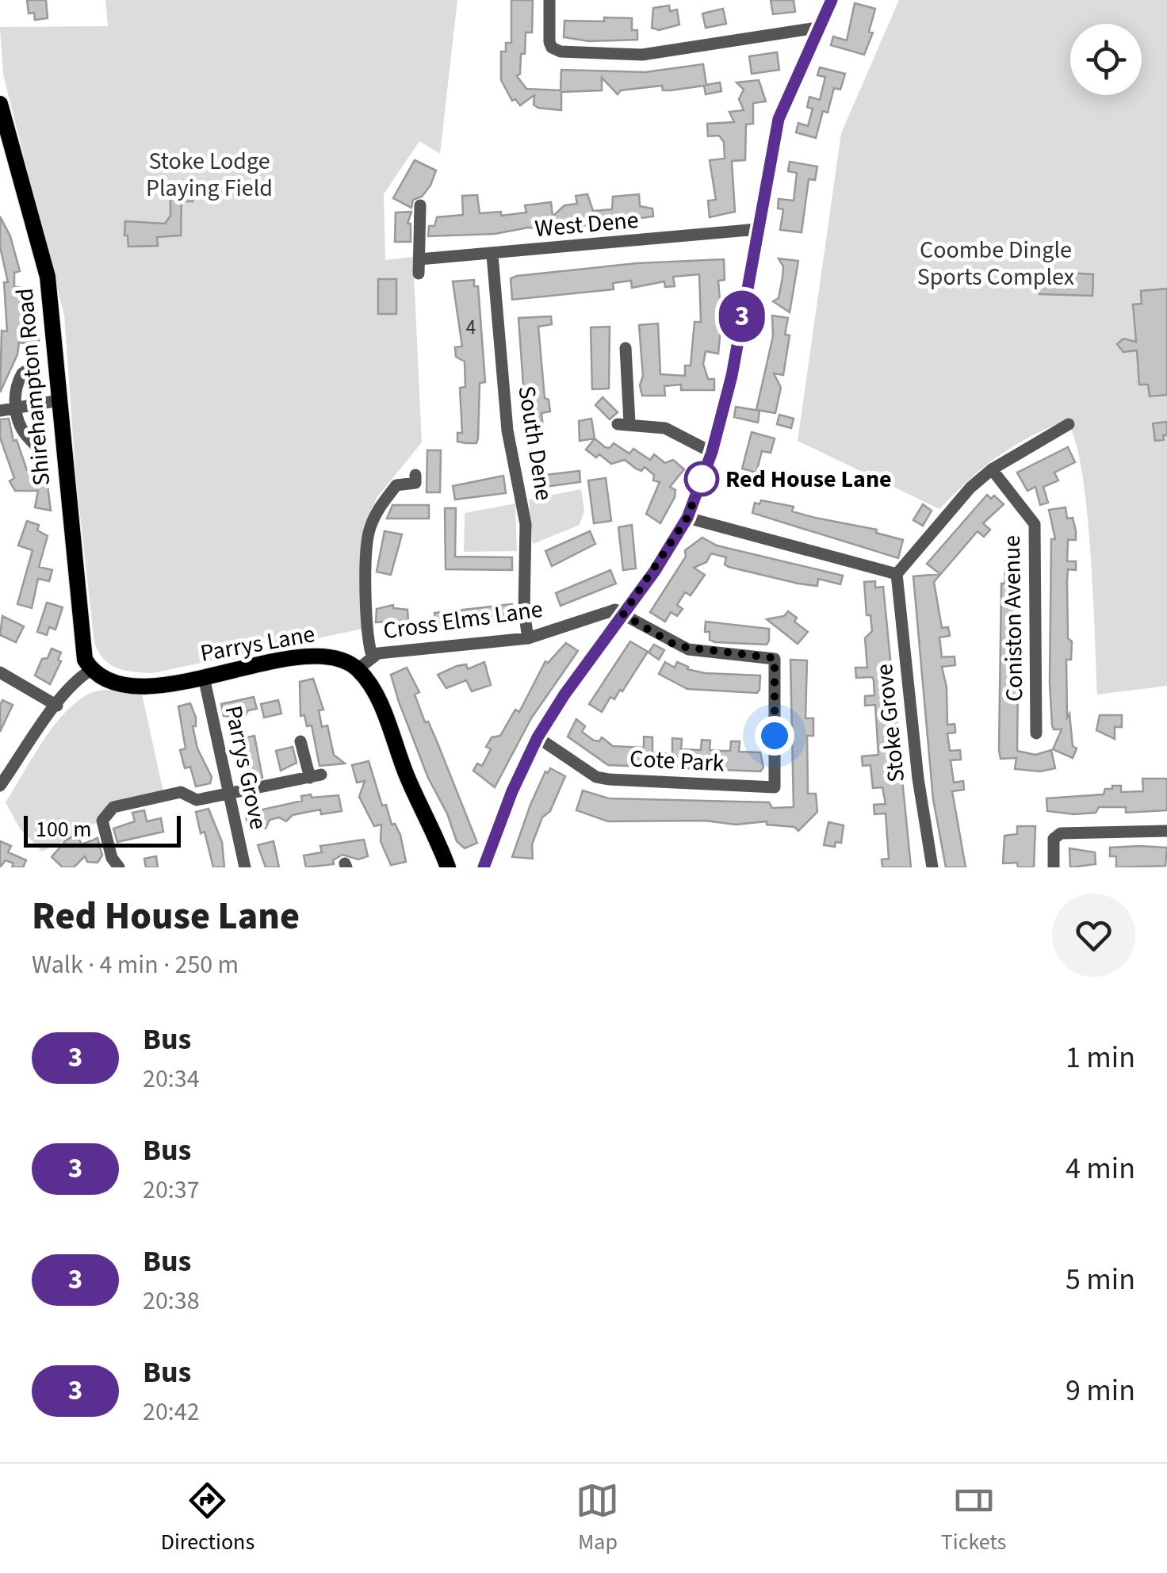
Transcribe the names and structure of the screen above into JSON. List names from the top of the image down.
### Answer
{
  "streets": {
    "main road": ["Shirehampton Road", "Parrys Lane"],
    "street": [
      "West Dene",
      "South Dene",
      "Coniston Avenue",
      "Cross Elms Lane",
      "Stoke Grove",
      "Cote Park",
      "Parrys Grove"
    ]
  },
  "crossings": [
    ["West Dene", "South Dene"],
    ["Shirehampton Road", "Parrys Lane"],
    ["South Dene", "Cross Elms Lane"],
    ["Cross Elms Lane", "Parrys Lane"],
    ["Cross Elms Lane", "Cote Park"],
    ["Parrys Lane", "Parrys Grove"]
  ],
  "parks": ["Stoke Lodge Playing Field", "Coombe Dingle Sports Complex"],
  "places": ["Red House Lane"],
  "lines": ["bus line 3"],
  "house_numbers": ["4"],
  "scale_bar": "100 m",
  "page": {
    "on_map": "3",
    "scale": "100 m",
    "heading": ["Red House Lane", "Walk · 4 min · 250 m"],
    "list": [
      {
        "mark": "3",
        "name": "Bus",
        "note": "20:34",
        "value": "1 min"
      },
      {
        "mark": "3",
        "name": "Bus",
        "note": "20:37",
        "value": "4 min"
      },
      {
        "mark": "3",
        "name": "Bus",
        "note": "20:38",
        "value": "5 min"
      },
      {
        "mark": "3",
        "name": "Bus",
        "note": "20:42",
        "value": "9 min"
      }
    ],
    "tabs": ["Directions", "Map", "Tickets"]
  }
}
